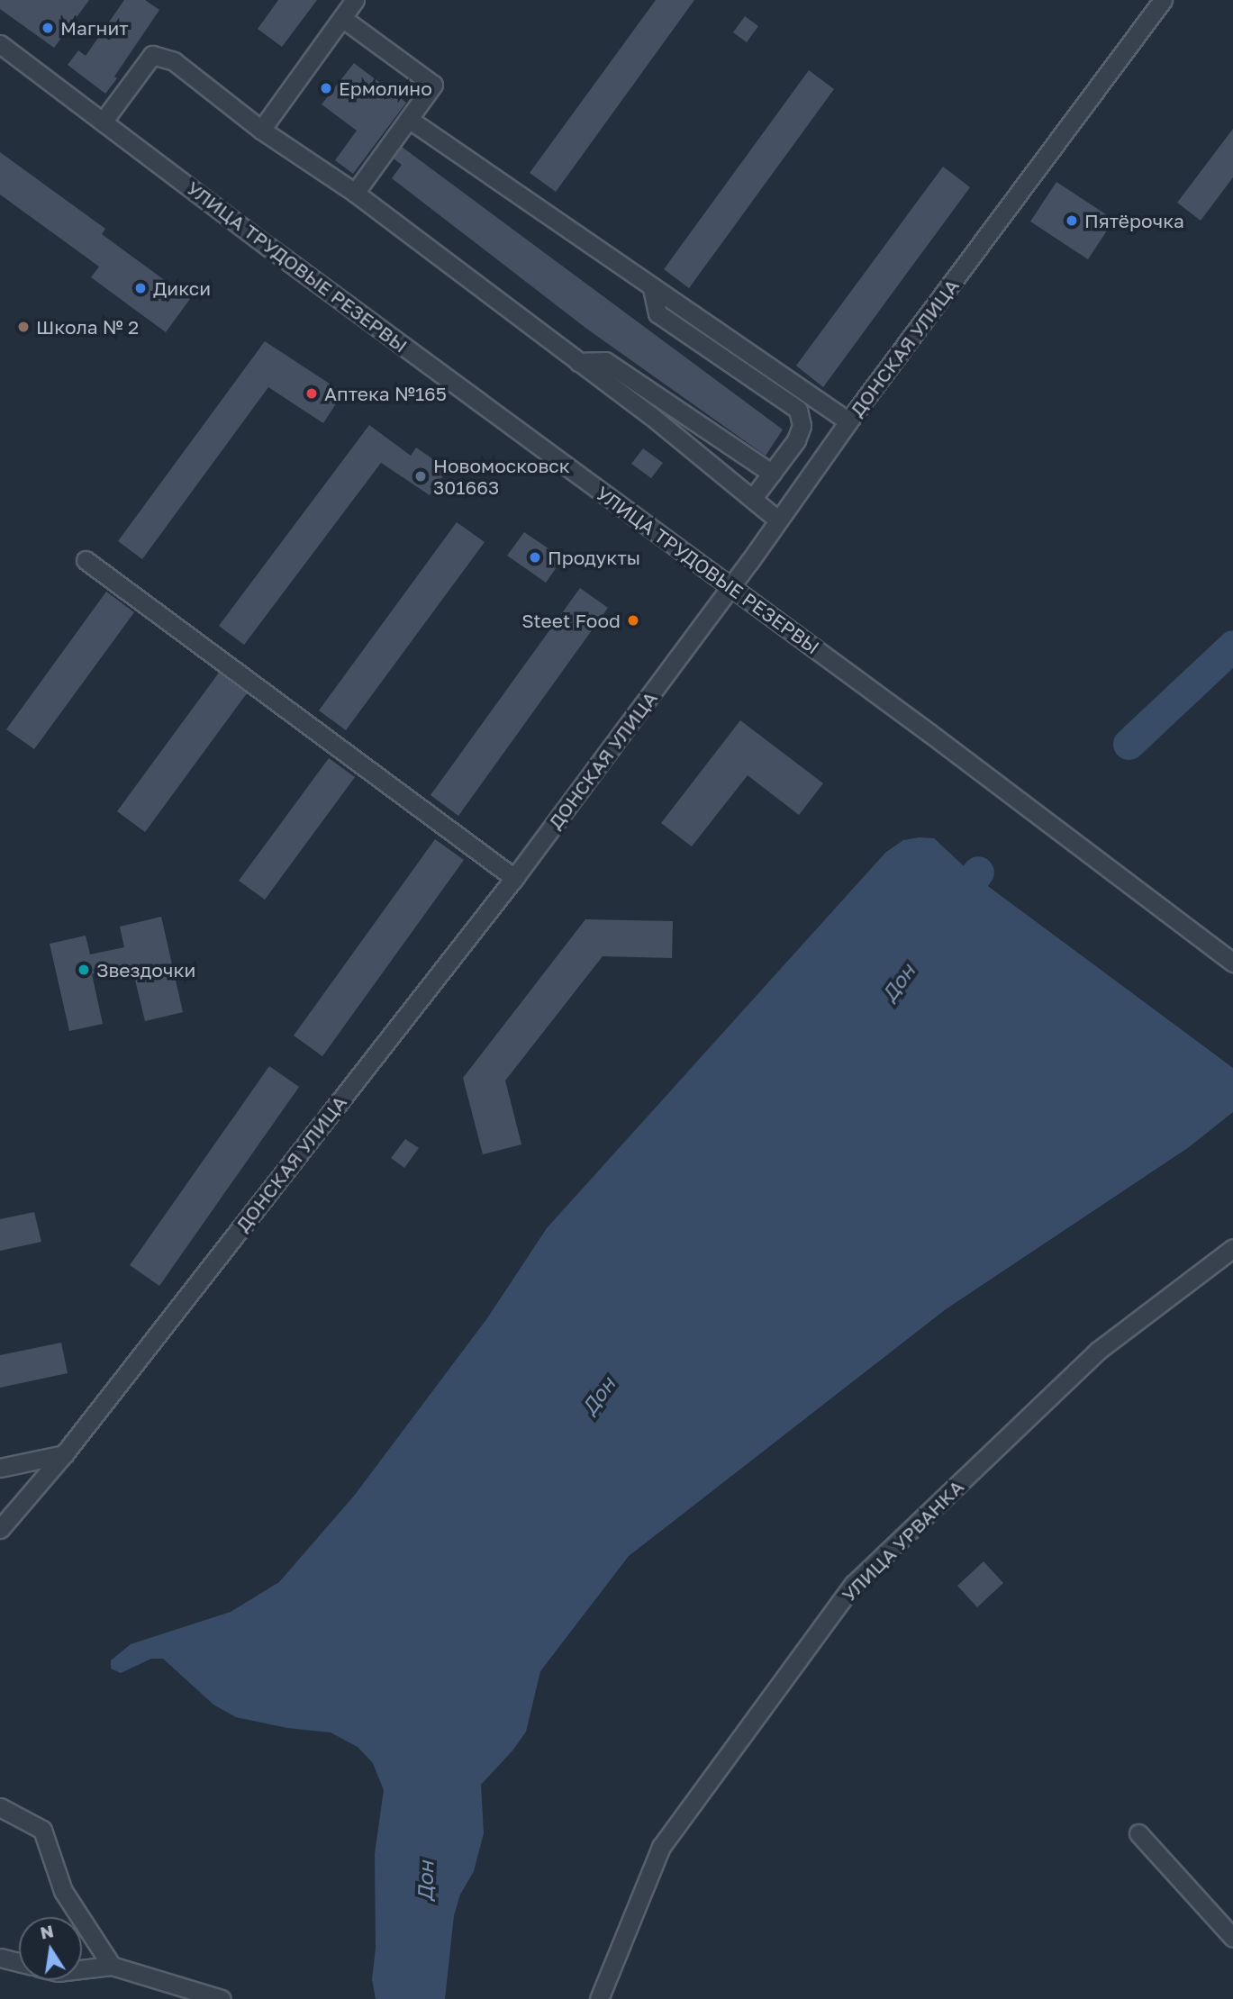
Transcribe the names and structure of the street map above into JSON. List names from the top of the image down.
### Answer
{
  "streets": {
    "street": ["УЛИЦА ТРУДОВЫЕ РЕЗЕРВЫ", "ДОНСКАЯ УЛИЦА", "УЛИЦА УРВАНКА"]
  },
  "crossings": [
    ["УЛИЦА ТРУДОВЫЕ РЕЗЕРВЫ", "ДОНСКАЯ УЛИЦА"]
  ],
  "water": ["Дон"],
  "places": [
    "Магнит",
    "Ермолино",
    "Пятёрочка",
    "Дикси",
    "Школа № 2",
    "Аптека №165",
    "Новомосковск 301663",
    "Продукты",
    "Steet Food",
    "Звездочки"
  ],
  "north": "top"
}
